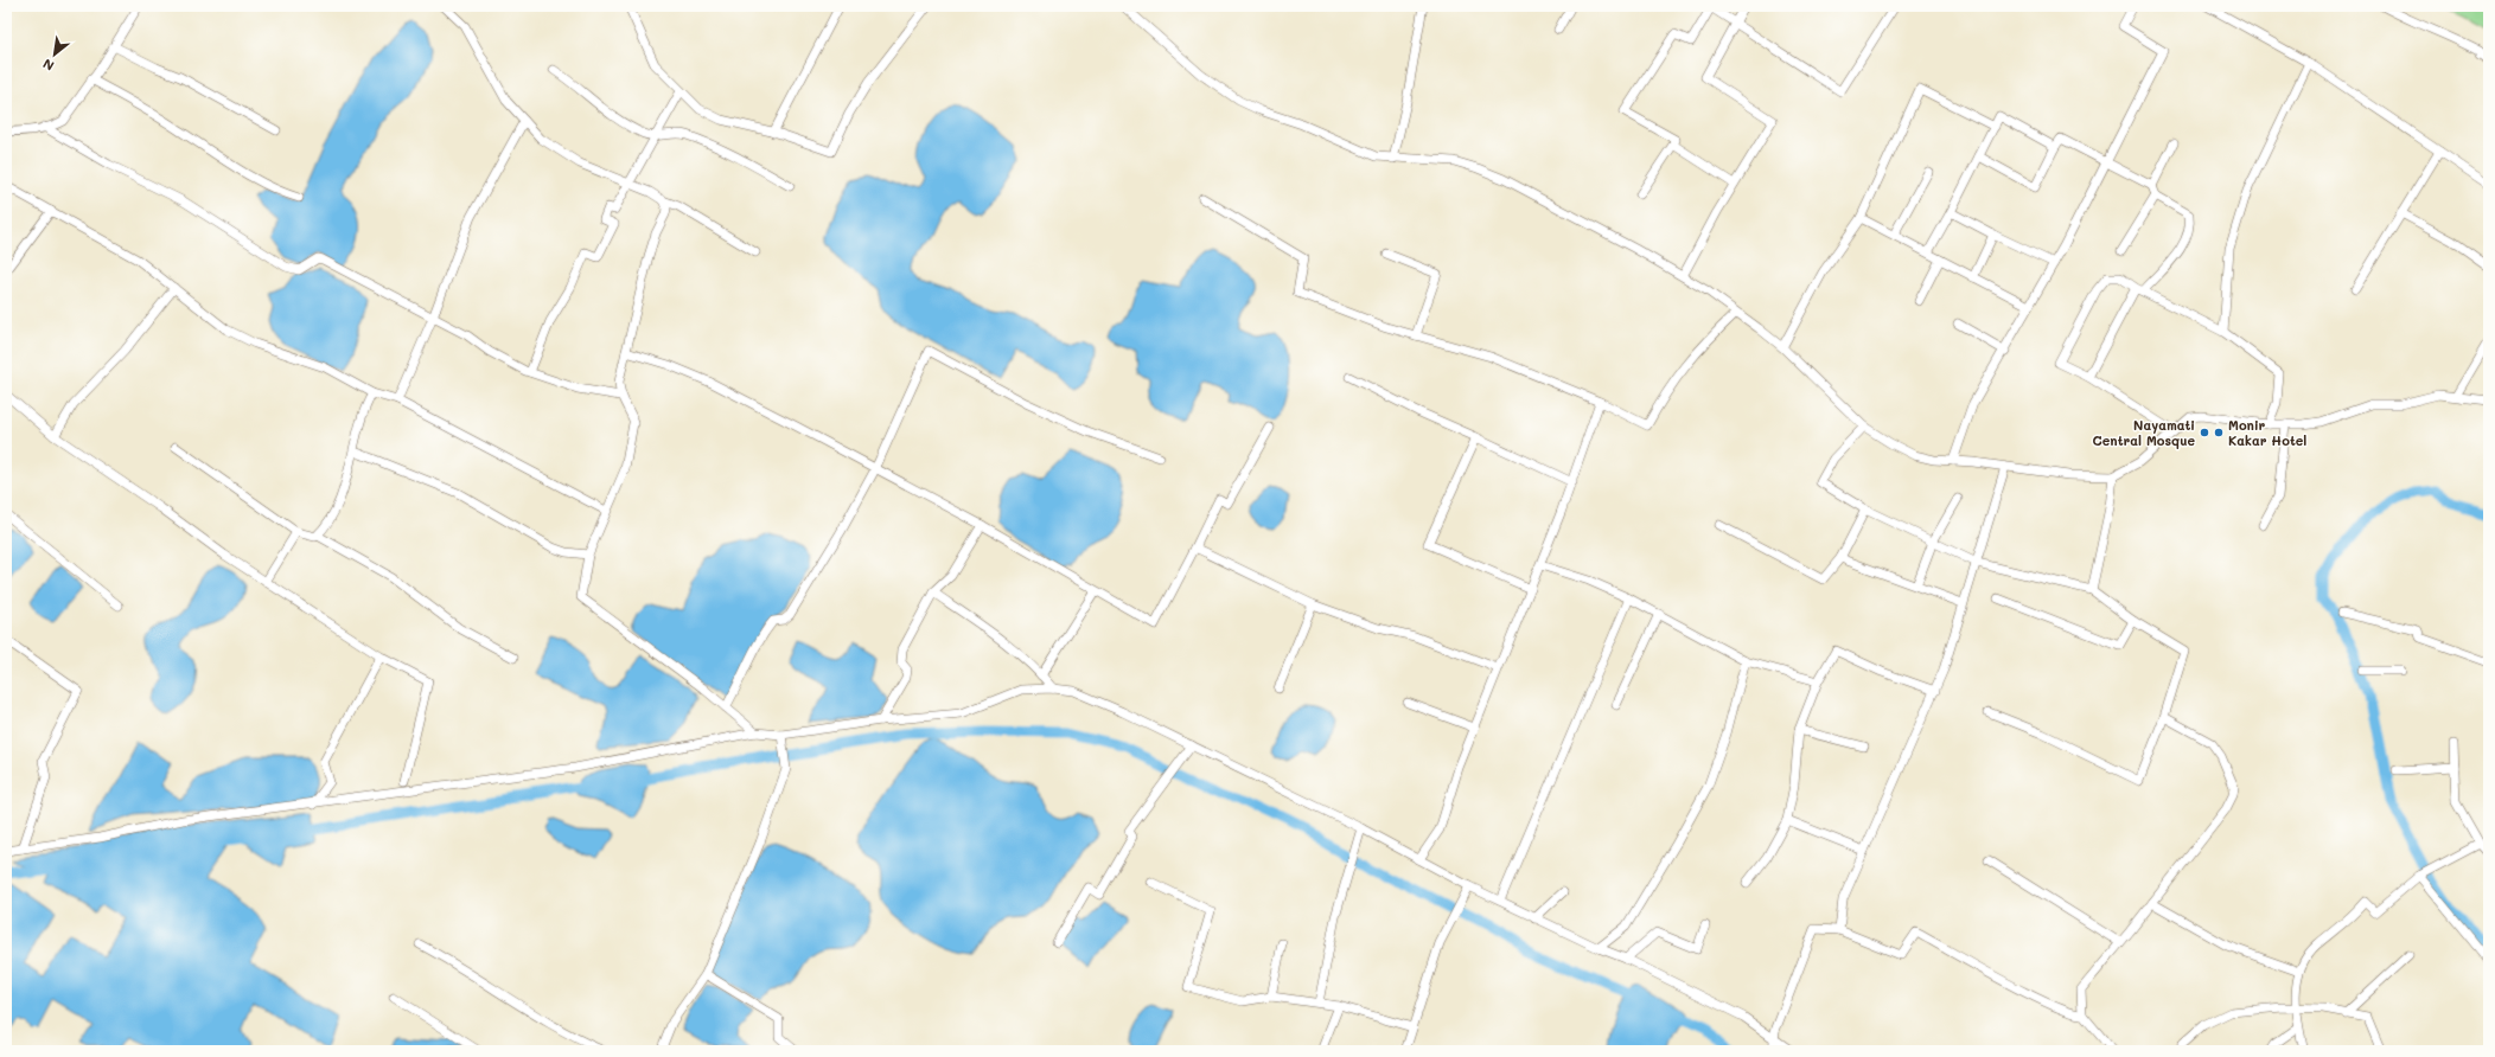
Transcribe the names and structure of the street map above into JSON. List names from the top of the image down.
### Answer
{
  "places": ["Nayamati Central Mosque", "Monir Kakar Hotel"],
  "north": "bottom left"
}
